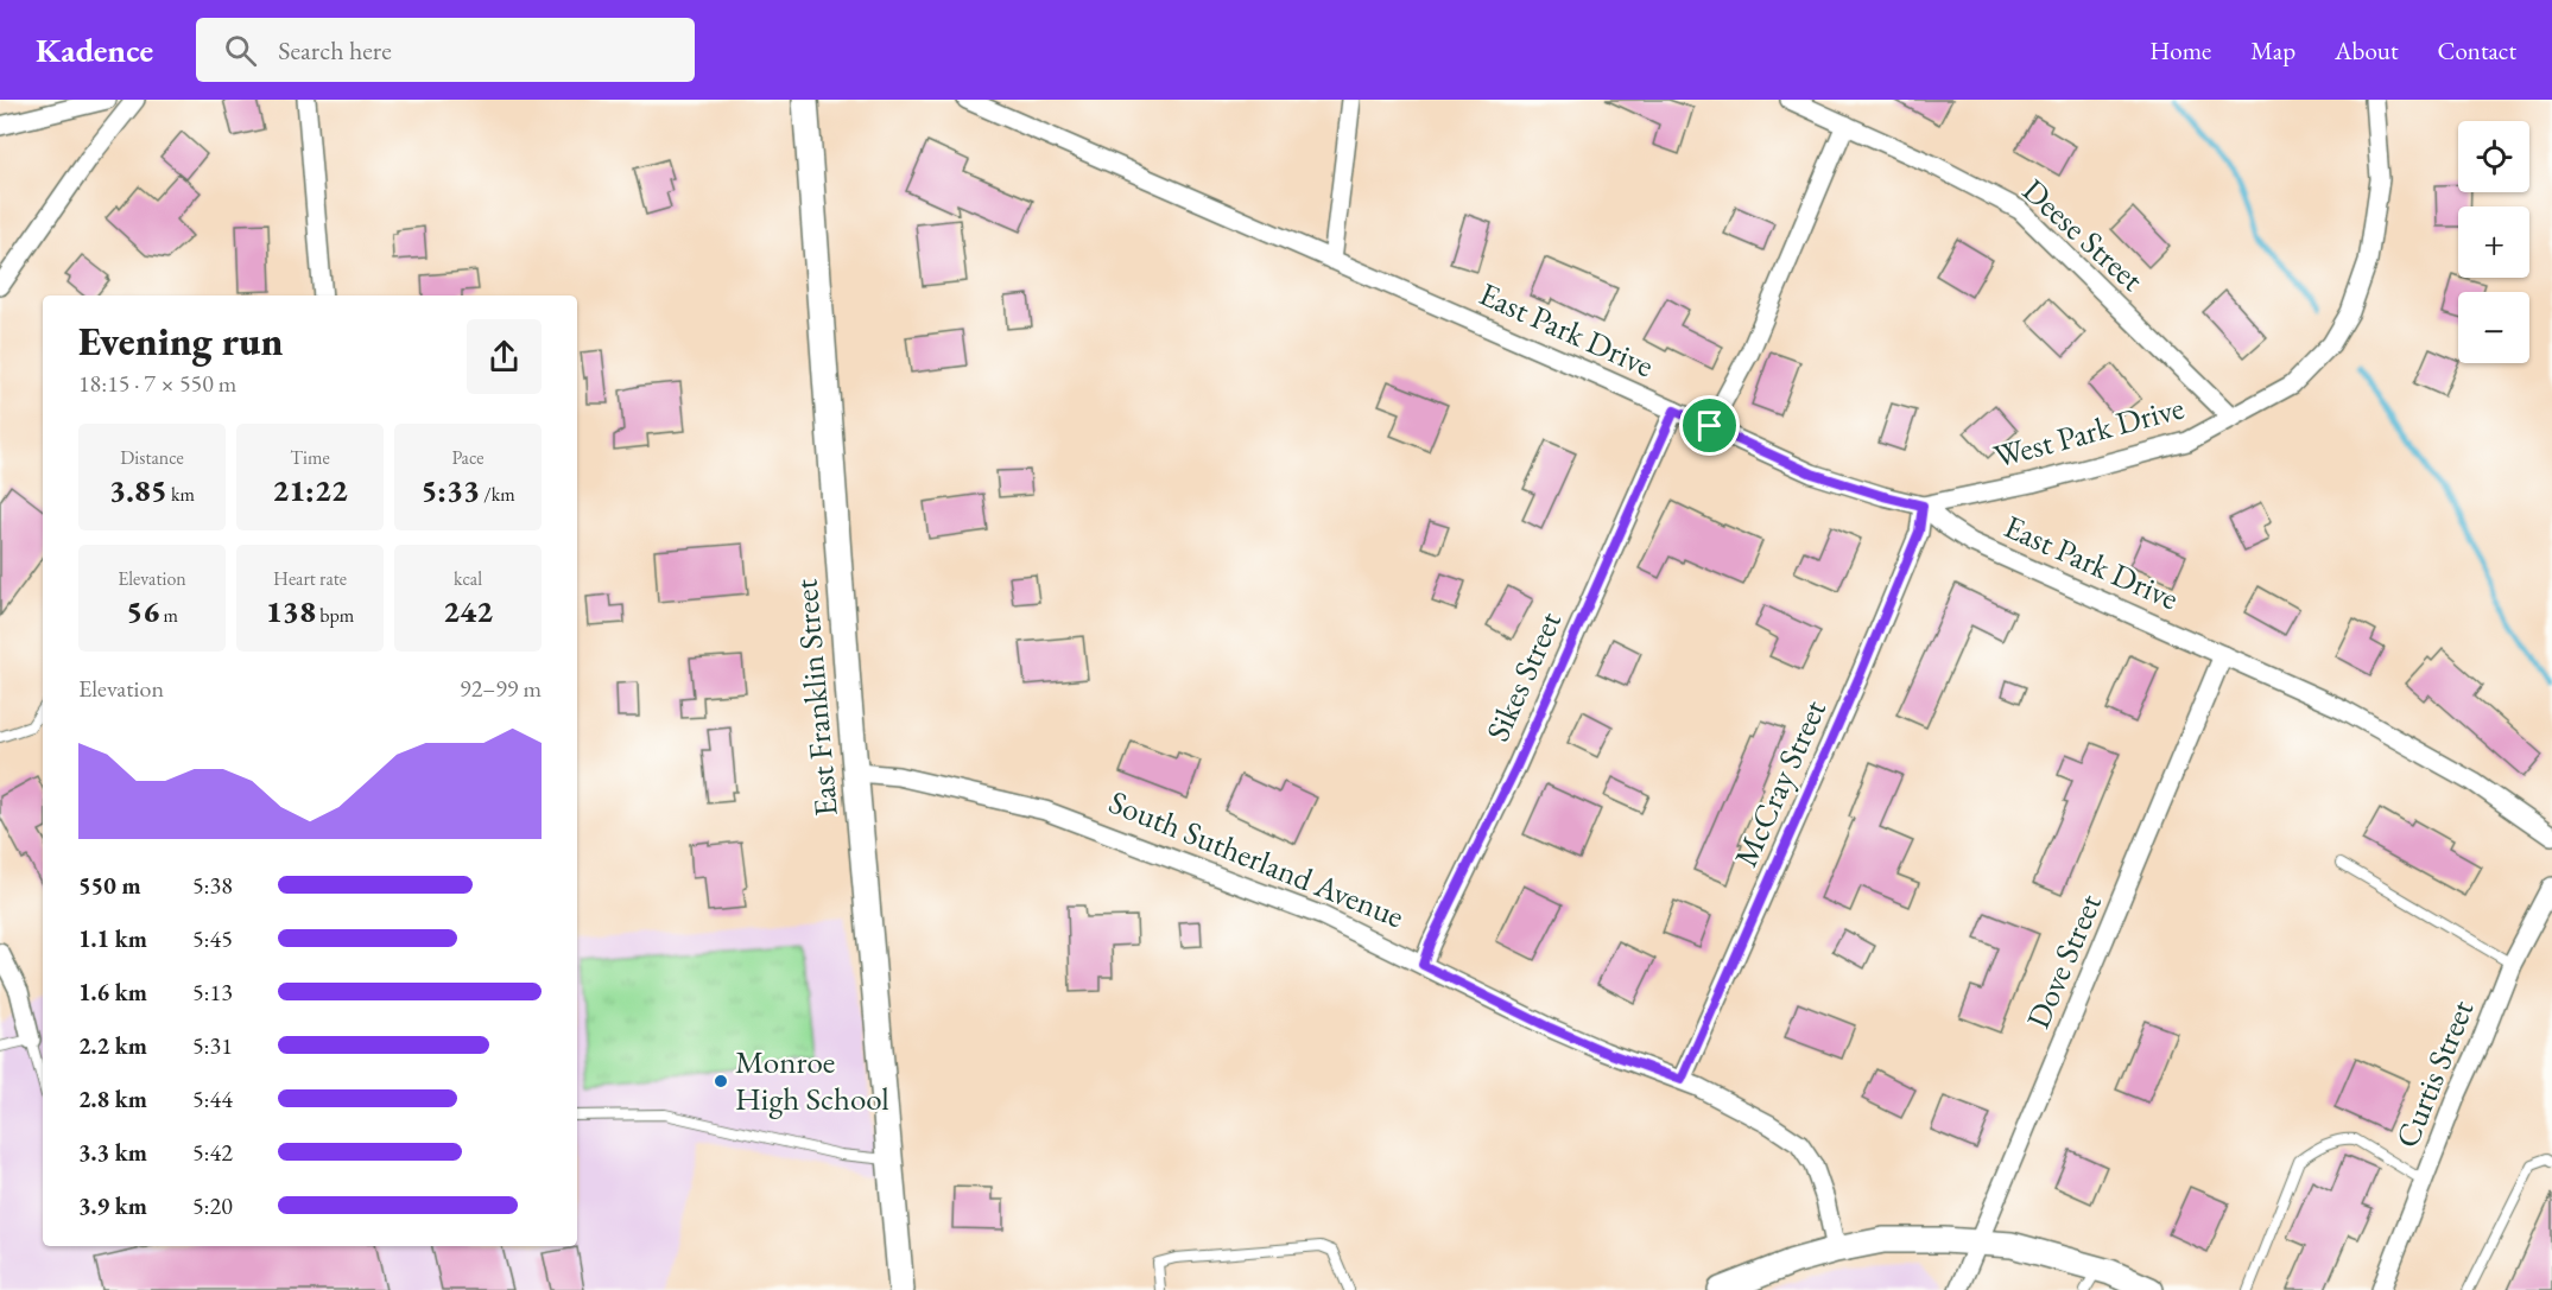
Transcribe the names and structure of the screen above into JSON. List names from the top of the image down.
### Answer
{
  "streets": {
    "main road": ["East Franklin Street"],
    "street": [
      "Deese Street",
      "East Park Drive",
      "West Park Drive",
      "Sikes Street",
      "McCray Street",
      "South Sutherland Avenue",
      "Dove Street",
      "Curtis Street"
    ]
  },
  "crossings": [
    ["Deese Street", "West Park Drive"],
    ["East Park Drive", "West Park Drive"],
    ["East Park Drive", "Sikes Street"],
    ["East Park Drive", "McCray Street"],
    ["East Park Drive", "Dove Street"],
    ["West Park Drive", "McCray Street"],
    ["Sikes Street", "South Sutherland Avenue"],
    ["East Franklin Street", "South Sutherland Avenue"],
    ["McCray Street", "South Sutherland Avenue"]
  ],
  "places": ["Monroe High School"],
  "page": {
    "header": "Kadence",
    "search": "Search here",
    "nav": [
      "Home",
      "Map",
      "About",
      "Contact"
    ],
    "map_buttons": ["+", "−"],
    "heading": ["Evening run", "18:15 · 7 × 550 m"],
    "stats": [
      ["Distance", "3.85 km"],
      ["Time", "21:22"],
      ["Pace", "5:33 /km"],
      ["Elevation", "56 m"],
      ["Heart rate", "138 bpm"],
      ["kcal", "242"]
    ],
    "chart": ["Elevation", "92–99 m"],
    "list": [
      {
        "name": "550 m",
        "note": "5:38"
      },
      {
        "name": "1.1 km",
        "note": "5:45"
      },
      {
        "name": "1.6 km",
        "note": "5:13"
      },
      {
        "name": "2.2 km",
        "note": "5:31"
      },
      {
        "name": "2.8 km",
        "note": "5:44"
      },
      {
        "name": "3.3 km",
        "note": "5:42"
      },
      {
        "name": "3.9 km",
        "note": "5:20"
      }
    ]
  }
}
